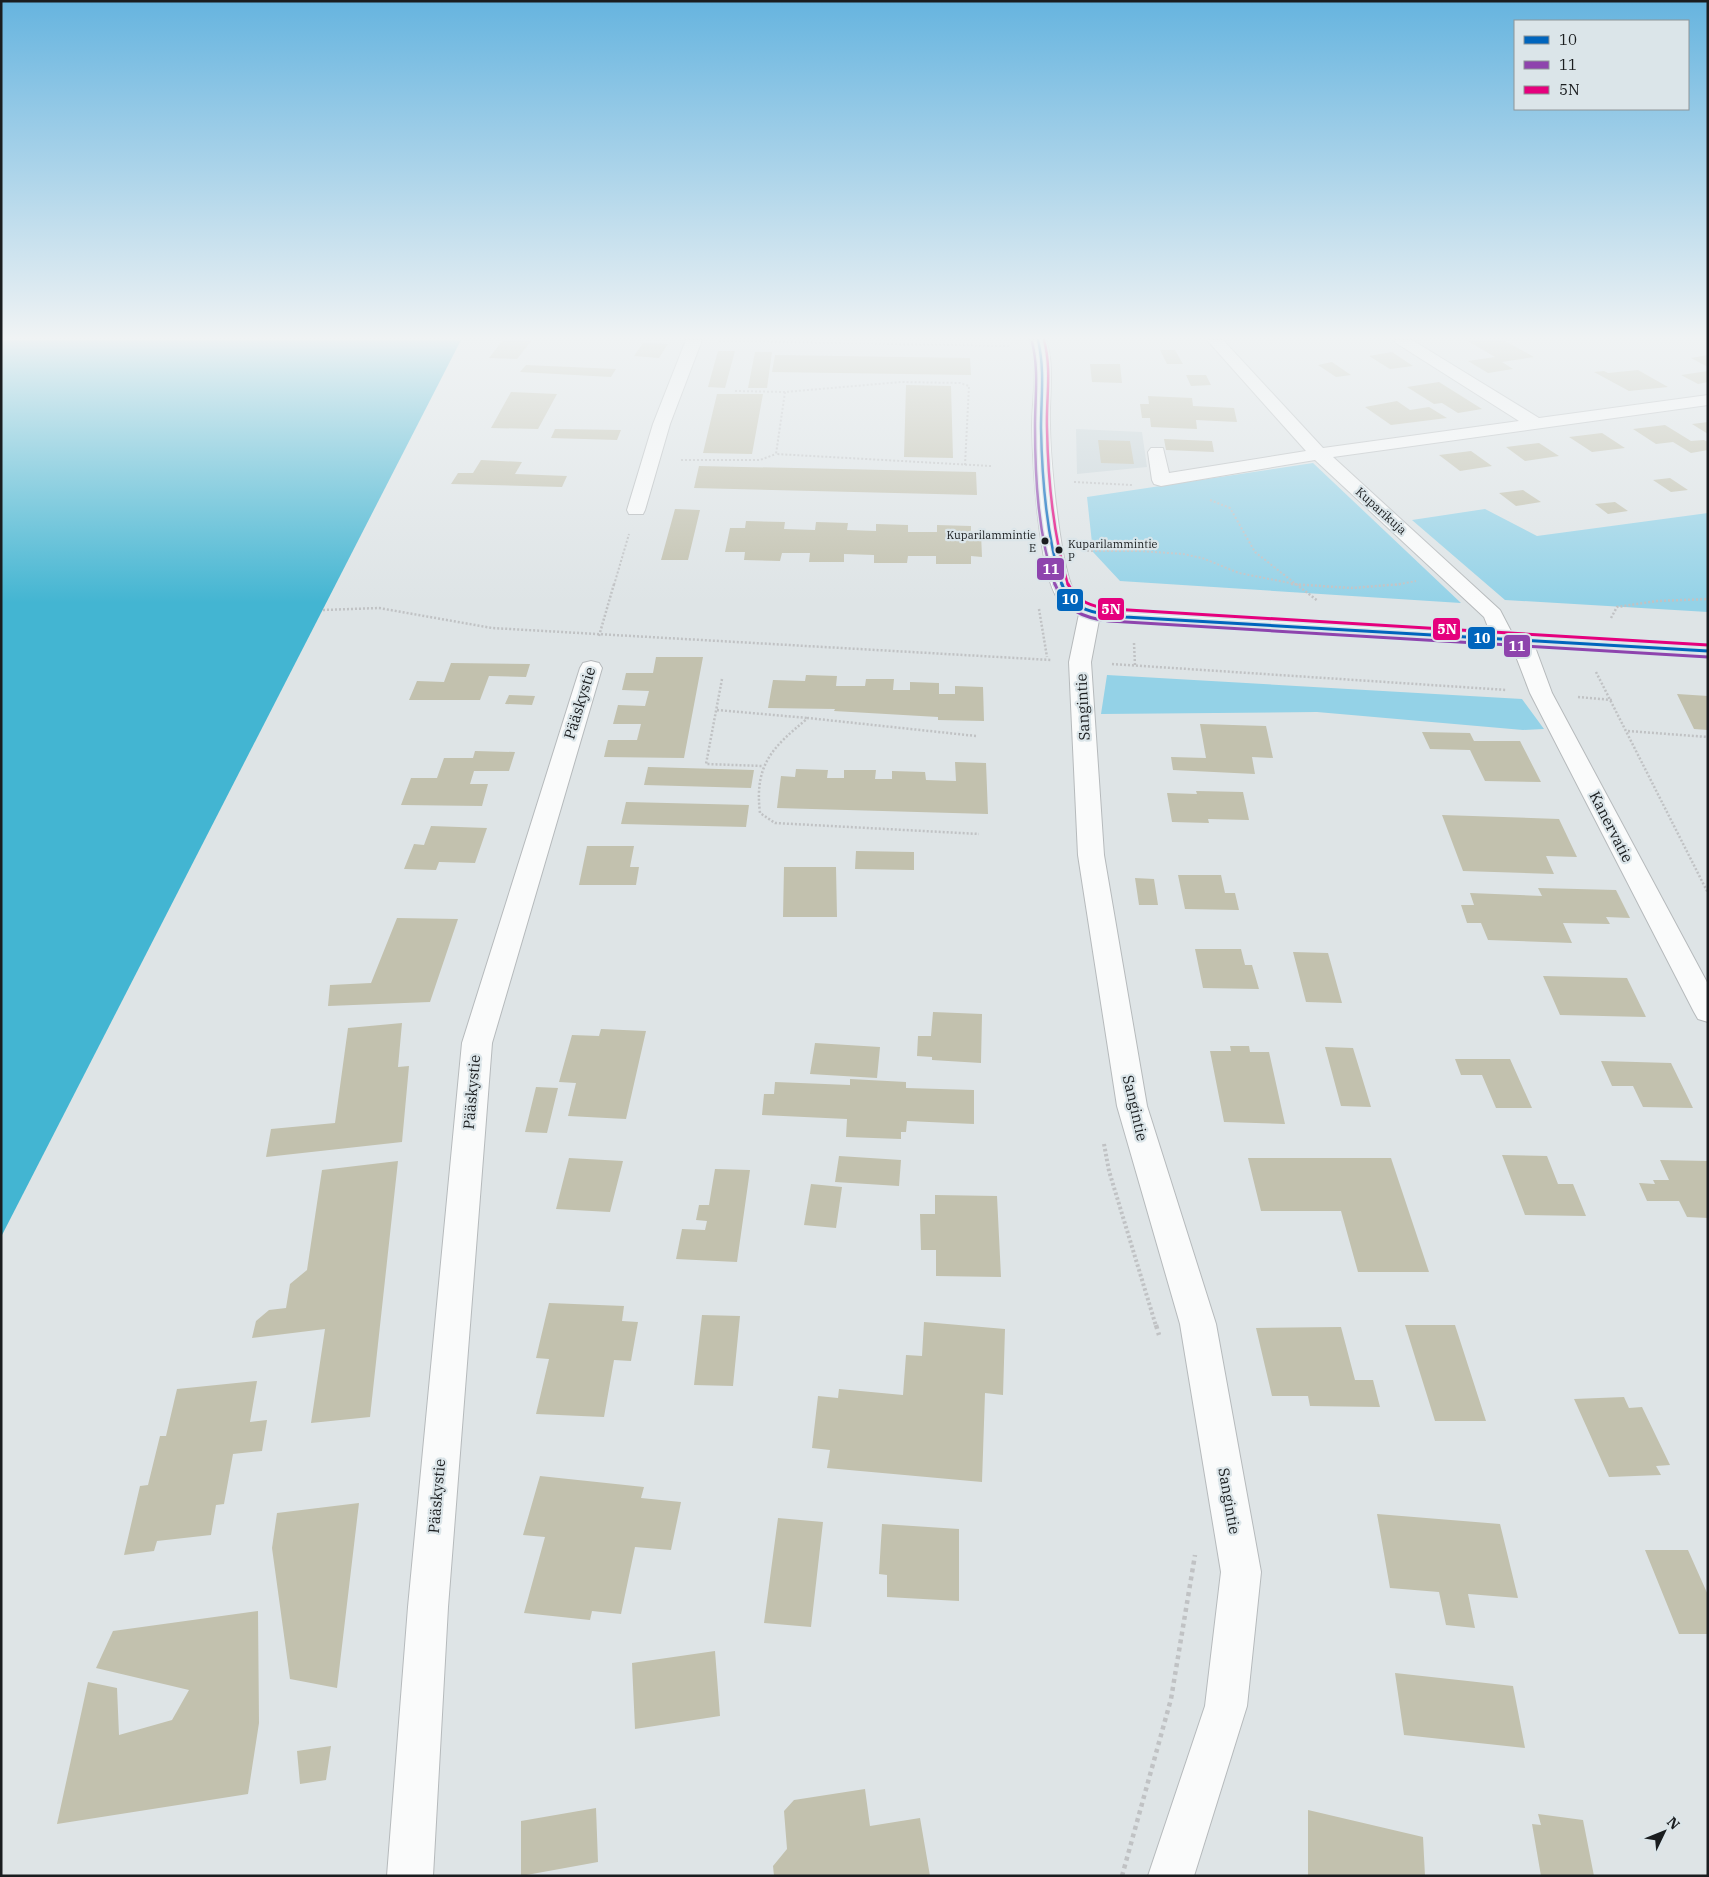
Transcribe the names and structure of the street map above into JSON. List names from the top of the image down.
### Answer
{
  "streets": {
    "street": [
      "Kuparikuja",
      "Pääskystie",
      "Sangintie",
      "Kanervatie"
    ]
  },
  "crossings": [
    ["Kuparikuja", "Kanervatie"]
  ],
  "places": ["Kuparilammintie E", "Kuparilammintie P"],
  "lines": ["transit line 10", "transit line 11", "transit line 5N"],
  "legend": ["10", "11", "5N"],
  "north": "top right"
}
